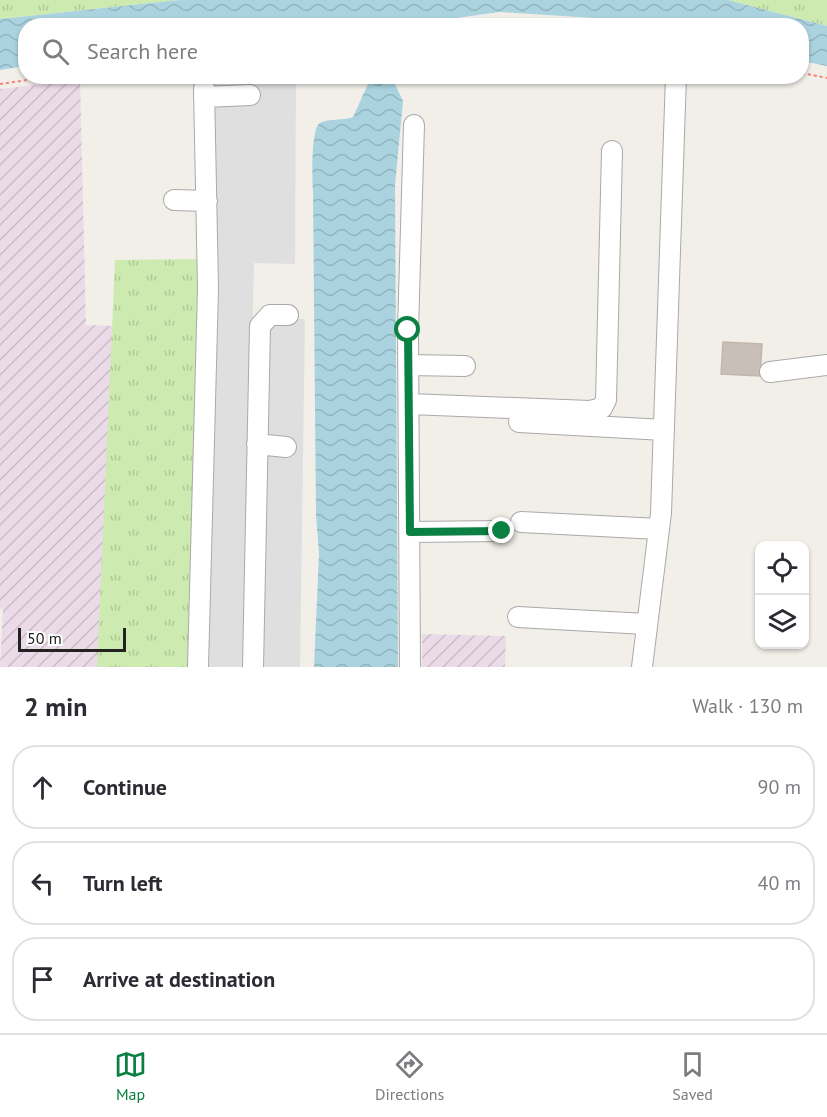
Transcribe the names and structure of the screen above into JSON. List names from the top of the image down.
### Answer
{
  "scale_bar": "50 m",
  "page": {
    "search": "Search here",
    "scale": "50 m",
    "heading": ["2 min", "Walk · 130 m"],
    "list": [
      ["Continue", "90 m"],
      ["Turn left", "40 m"],
      "Arrive at destination"
    ],
    "nav": ["Map", "Directions", "Saved"]
  }
}
